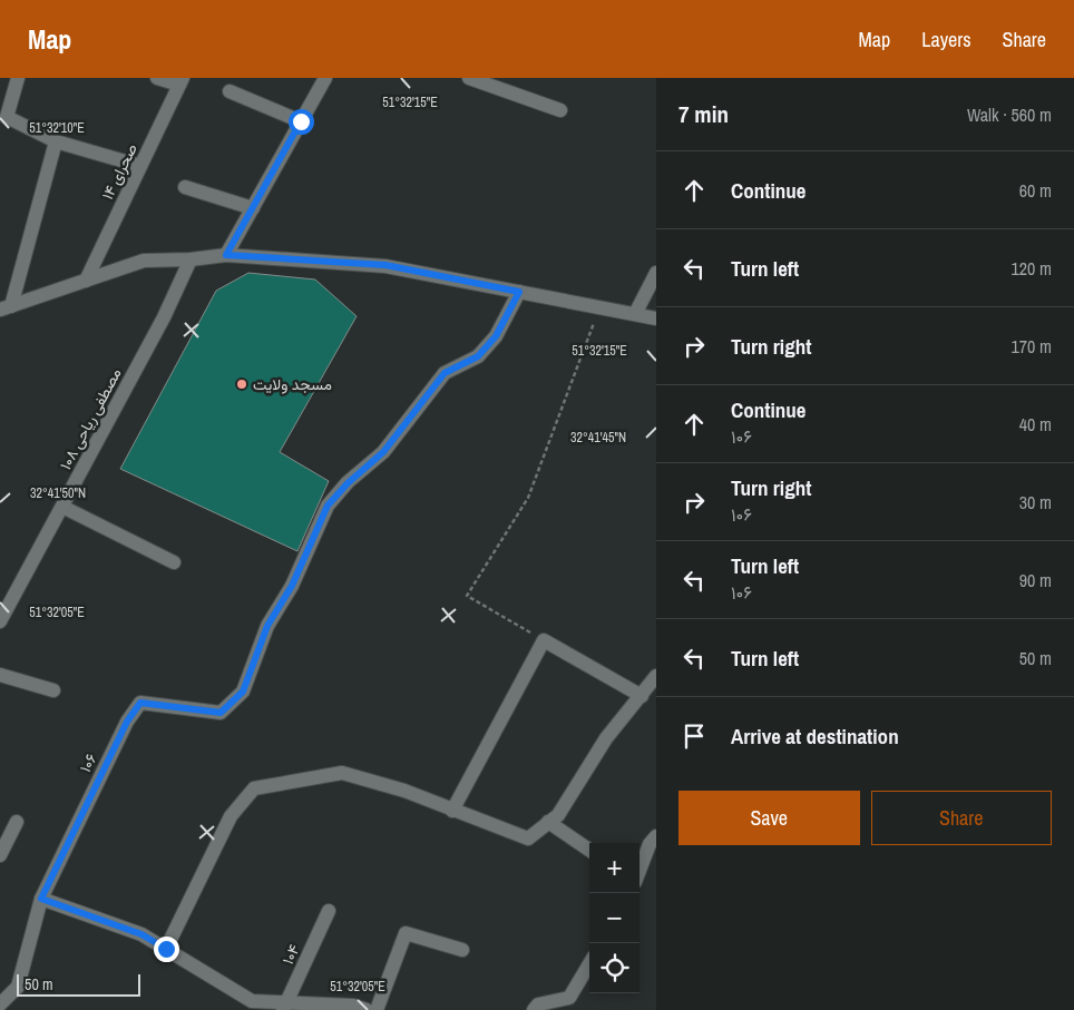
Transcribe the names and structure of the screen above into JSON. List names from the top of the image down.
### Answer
{
  "streets": {
    "street": [
      "صحرای ۱۴",
      "مصطفی ریاحی ۱۰۸",
      "۱۰۶",
      "۱۰۴"
    ]
  },
  "places": ["مسجد ولایت"],
  "scale_bar": "50 m",
  "page": {
    "header": "Map",
    "nav": ["Map", "Layers", "Share"],
    "heading": ["7 min", "Walk · 560 m"],
    "list": [
      ["Continue", "60 m"],
      ["Turn left", "120 m"],
      ["Turn right", "170 m"],
      ["Continue", "۱۰۶", "40 m"],
      ["Turn right", "۱۰۶", "30 m"],
      ["Turn left", "۱۰۶", "90 m"],
      ["Turn left", "50 m"],
      "Arrive at destination"
    ],
    "buttons": ["Save", "Share"],
    "map_buttons": ["+", "−"],
    "scale": "50 m"
  },
  "coordinates": [
    "51°32'15\"E",
    "51°32'10\"E",
    "32°41'45\"N",
    "32°41'50\"N",
    "51°32'05\"E"
  ]
}
